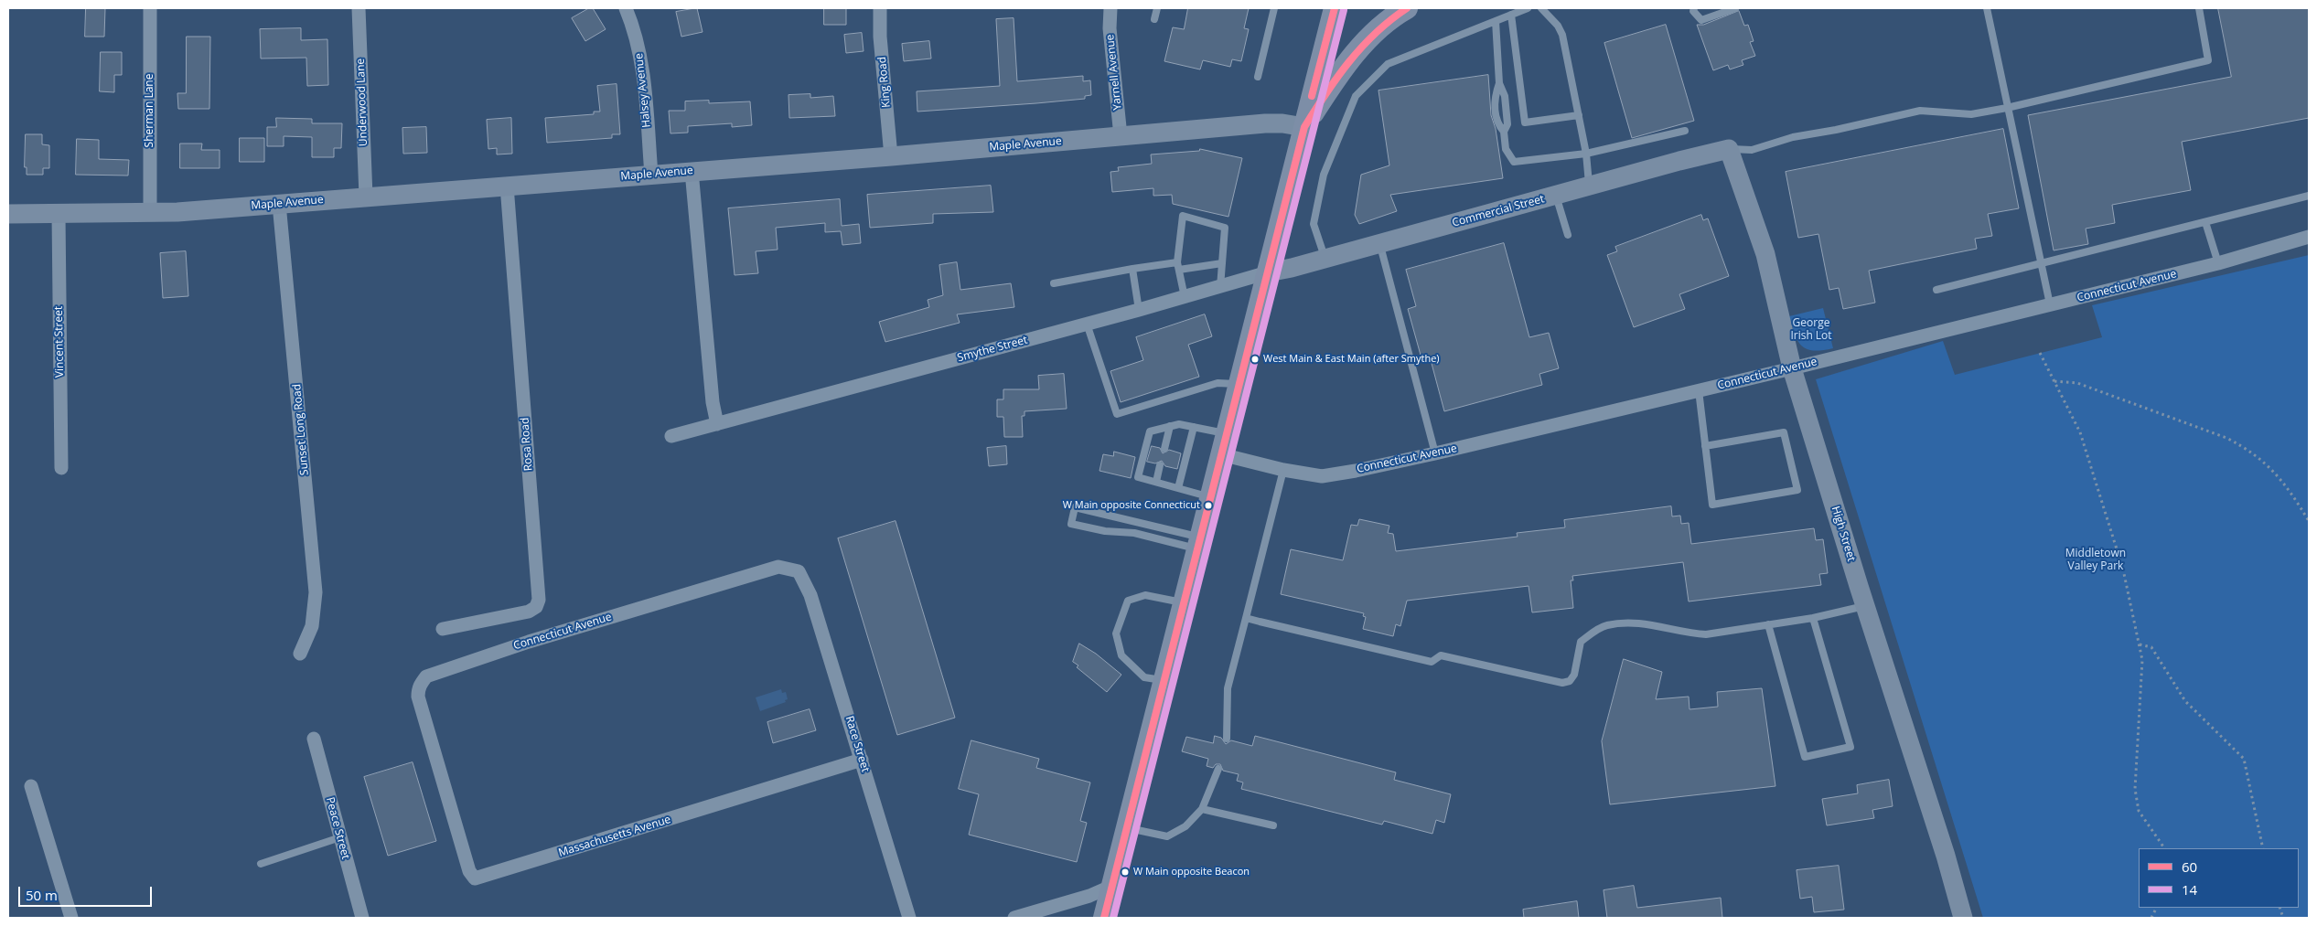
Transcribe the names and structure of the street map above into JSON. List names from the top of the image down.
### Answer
{
  "streets": {
    "street": [
      "Yarnell Avenue",
      "King Road",
      "Halsey Avenue",
      "Underwood Lane",
      "Sherman Lane",
      "Maple Avenue",
      "Commercial Street",
      "Connecticut Avenue",
      "Vincent Street",
      "Smythe Street",
      "Sunset Long Road",
      "Rosa Road",
      "High Street",
      "Race Street",
      "Peace Street",
      "Massachusetts Avenue"
    ]
  },
  "crossings": [
    ["Yarnell Avenue", "Maple Avenue"],
    ["King Road", "Maple Avenue"],
    ["Halsey Avenue", "Maple Avenue"],
    ["Underwood Lane", "Maple Avenue"],
    ["Sherman Lane", "Maple Avenue"],
    ["Maple Avenue", "Vincent Street"],
    ["Maple Avenue", "Sunset Long Road"],
    ["Maple Avenue", "Rosa Road"],
    ["Commercial Street", "Smythe Street"],
    ["Commercial Street", "High Street"],
    ["Connecticut Avenue", "High Street"],
    ["Connecticut Avenue", "Race Street"],
    ["Connecticut Avenue", "Massachusetts Avenue"],
    ["Race Street", "Massachusetts Avenue"]
  ],
  "parks": ["George Irish Lot", "Middletown Valley Park"],
  "places": ["West Main & East Main (after Smythe)", "W Main opposite Connecticut", "W Main opposite Beacon"],
  "lines": ["transit line 60", "transit line 14"],
  "legend": ["60", "14"],
  "scale_bar": "50 m"
}
